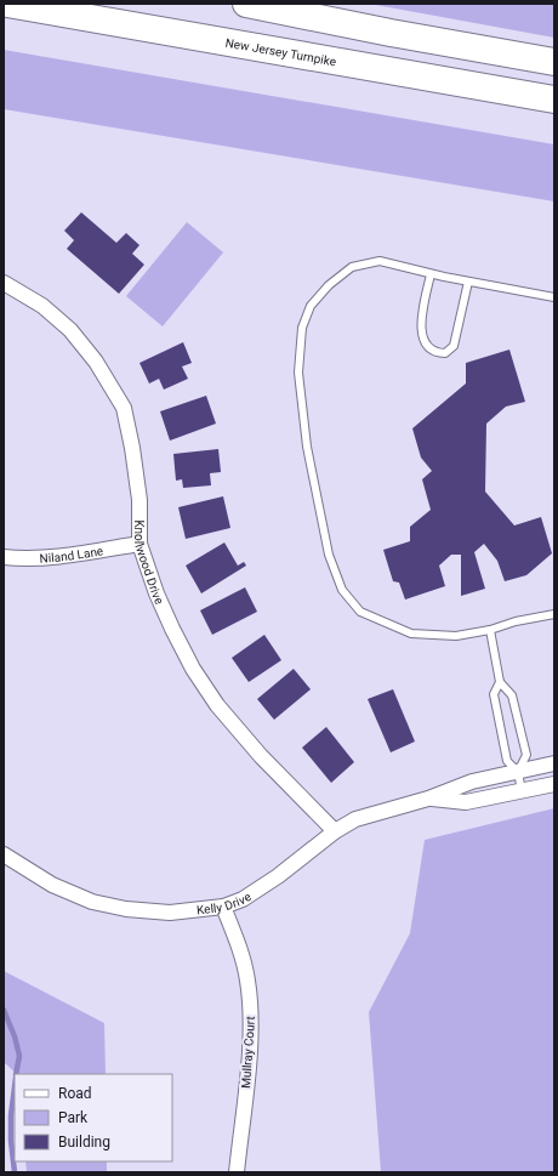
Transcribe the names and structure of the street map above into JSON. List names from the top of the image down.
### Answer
{
  "streets": {
    "highway": ["New Jersey Turnpike"],
    "street": [
      "Niland Lane",
      "Knollwood Drive",
      "Kelly Drive",
      "Mullray Court"
    ]
  },
  "crossings": [
    ["Niland Lane", "Knollwood Drive"],
    ["Knollwood Drive", "Kelly Drive"],
    ["Kelly Drive", "Mullray Court"]
  ],
  "legend": ["Road", "Park", "Building"]
}
